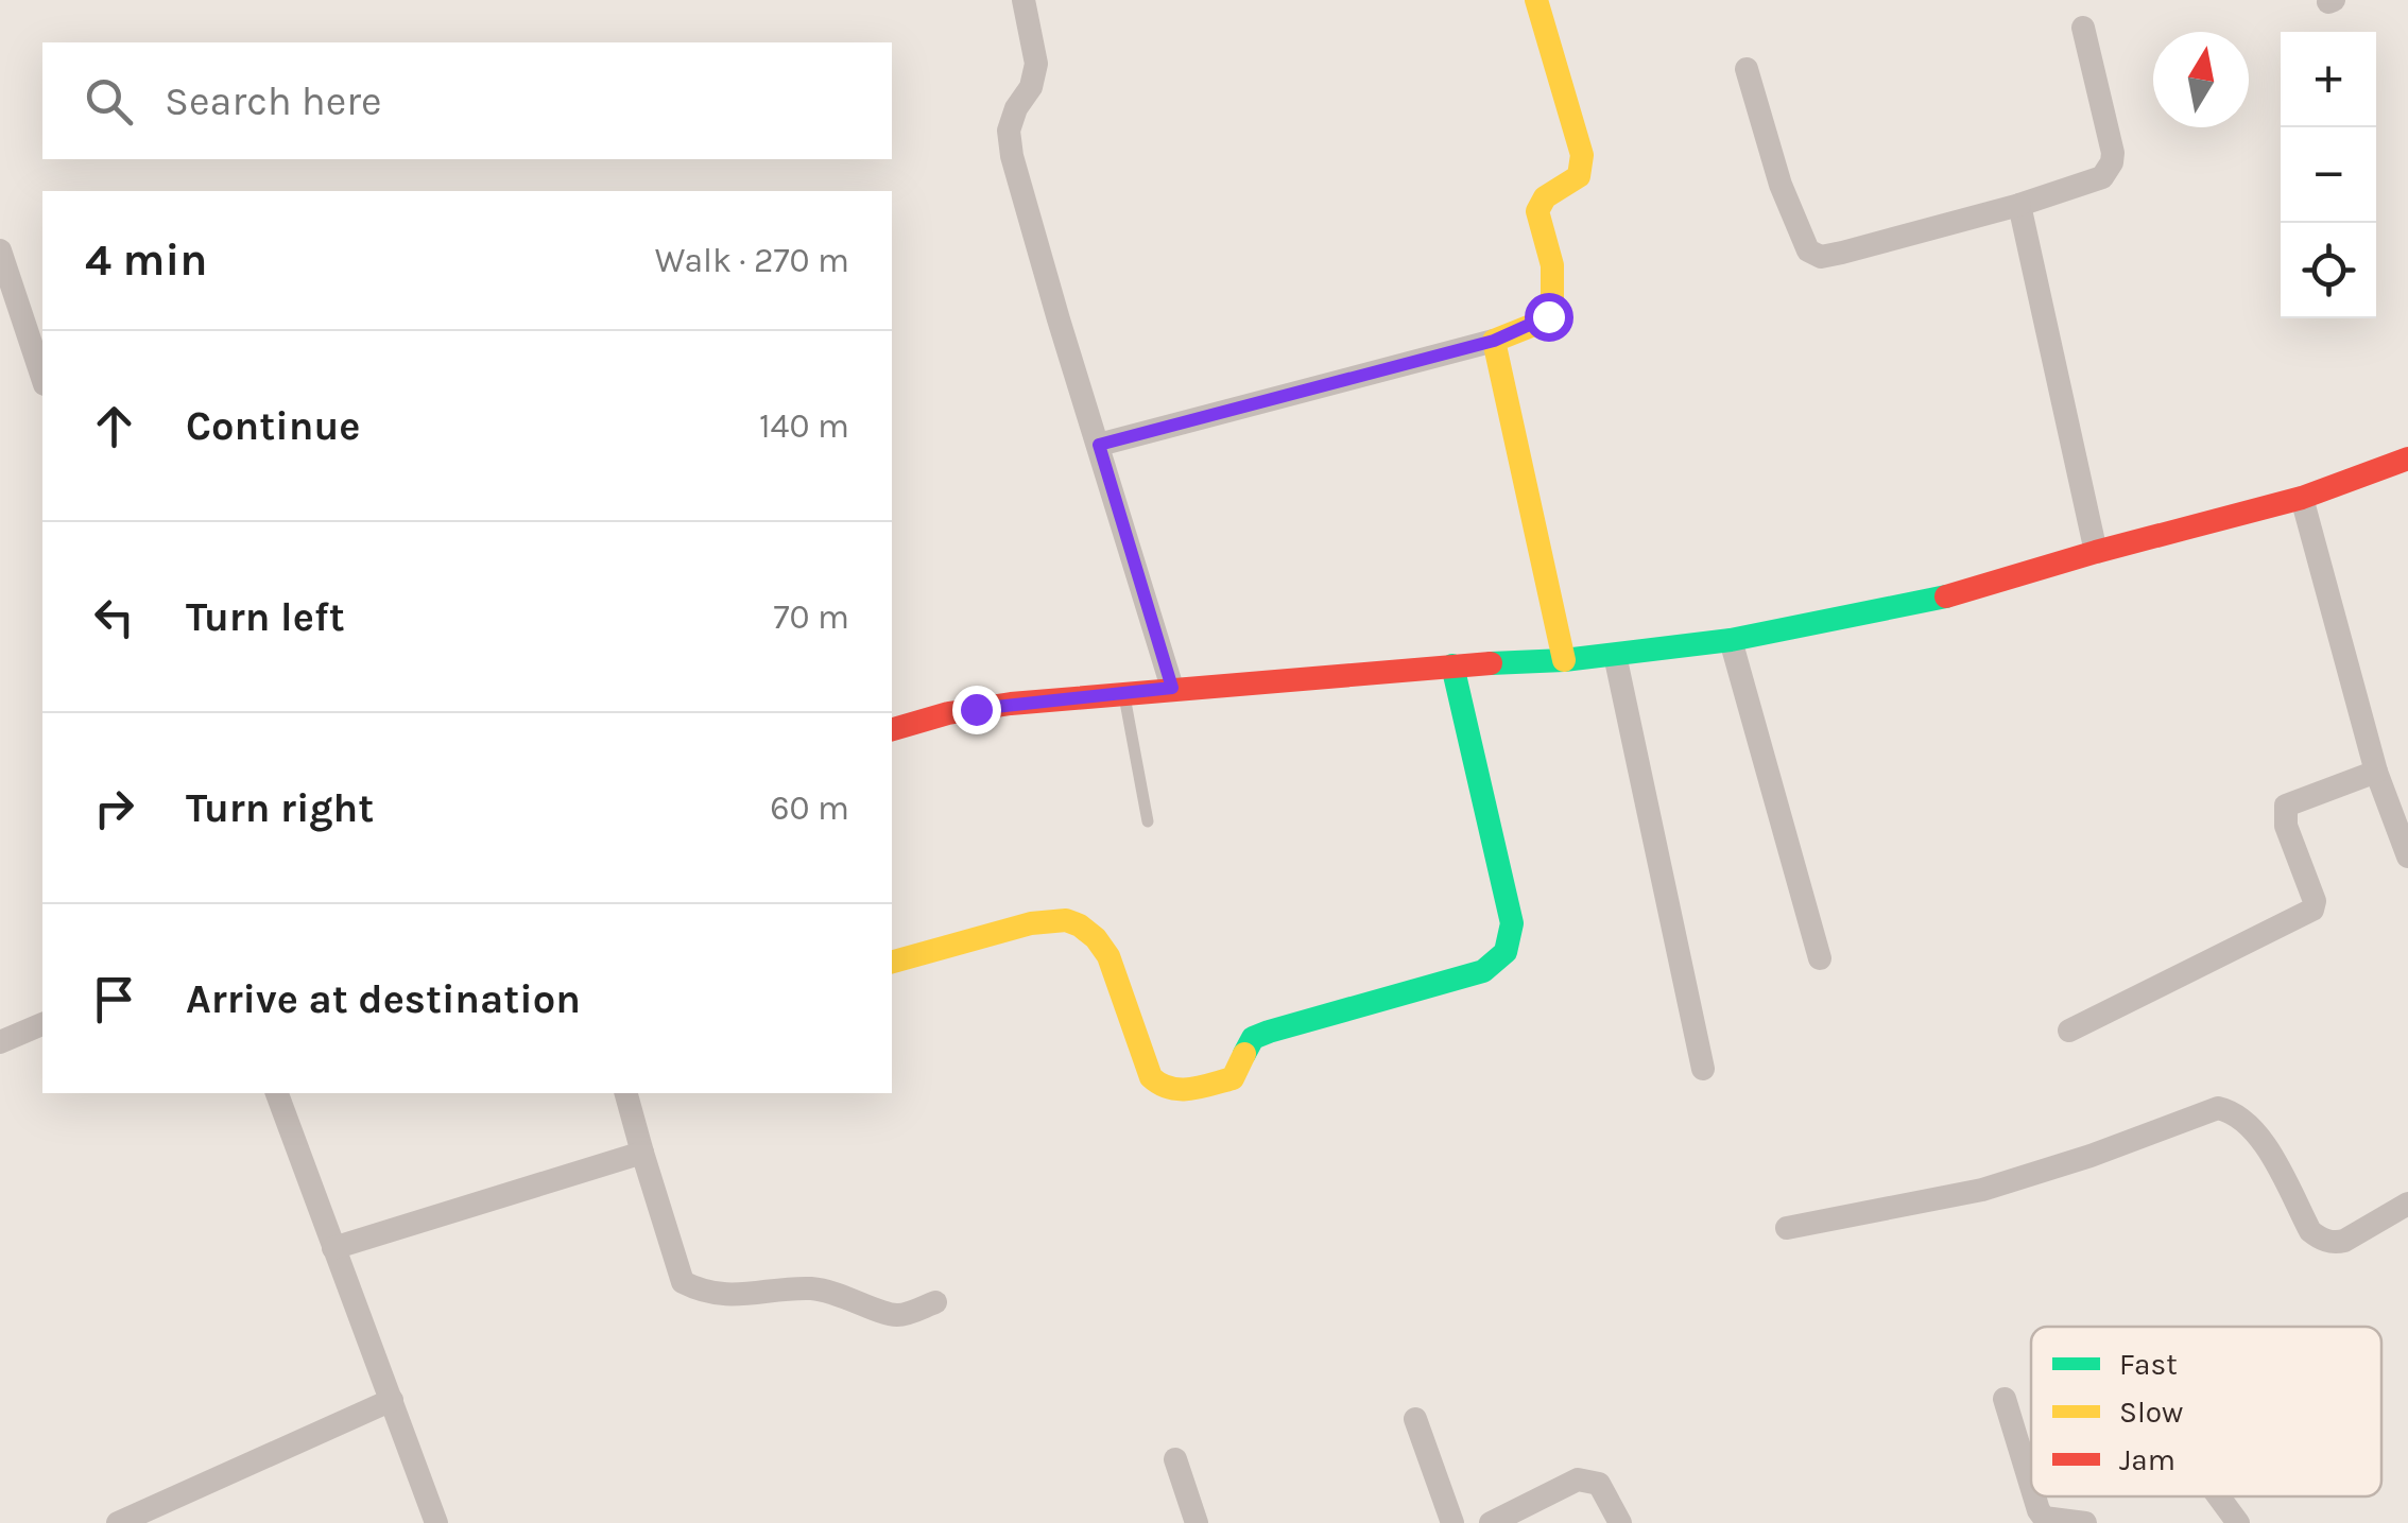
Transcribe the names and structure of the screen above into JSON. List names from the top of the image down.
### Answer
{
  "legend": ["Fast", "Slow", "Jam"],
  "north": "top",
  "page": {
    "map_buttons": ["+", "−"],
    "search": "Search here",
    "heading": ["4 min", "Walk · 270 m"],
    "list": [
      ["Continue", "140 m"],
      ["Turn left", "70 m"],
      ["Turn right", "60 m"],
      "Arrive at destination"
    ]
  }
}
